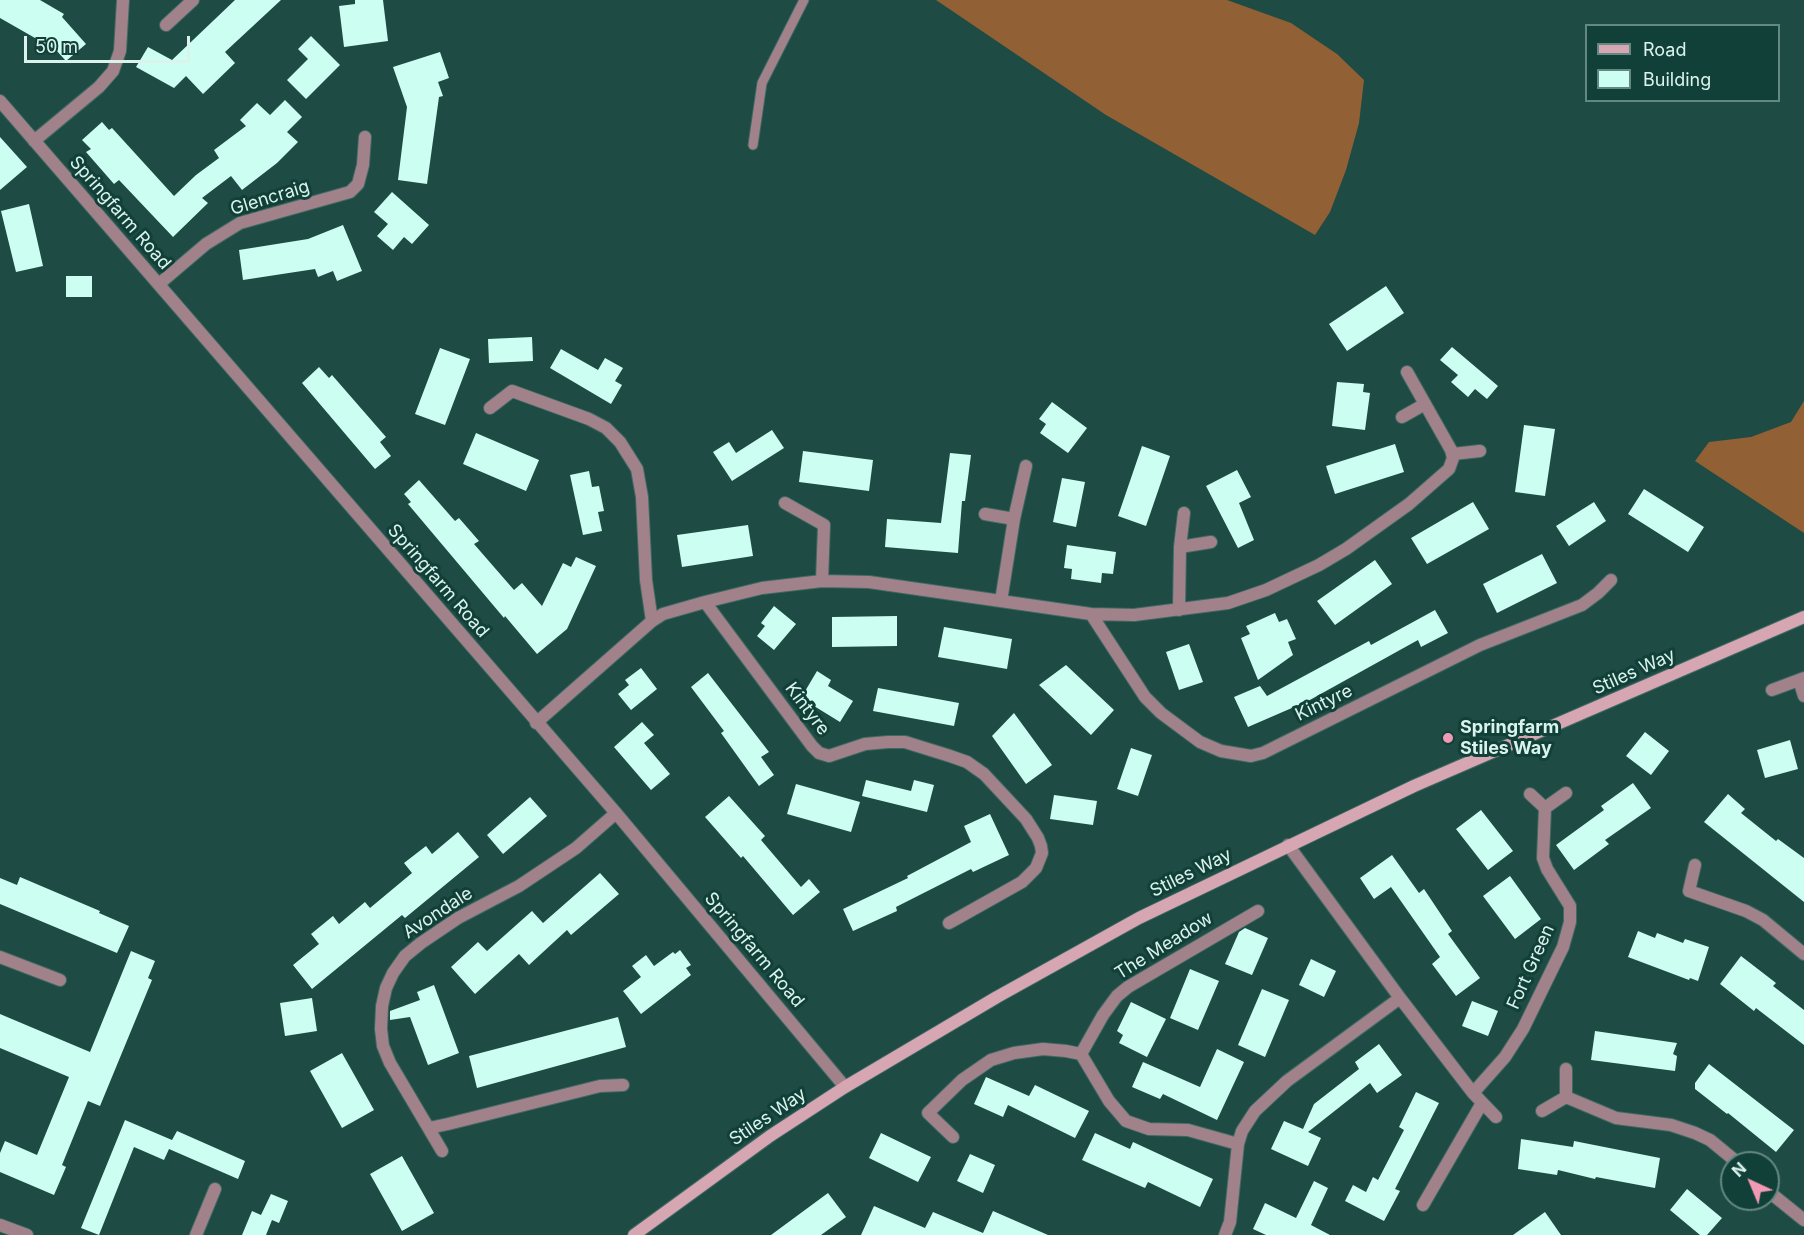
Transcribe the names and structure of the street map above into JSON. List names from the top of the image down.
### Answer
{
  "streets": {
    "main road": ["Stiles Way"],
    "street": [
      "Glencraig",
      "Springfarm Road",
      "Kintyre",
      "Avondale",
      "The Meadow",
      "Fort Green"
    ]
  },
  "crossings": [
    ["Glencraig", "Springfarm Road"],
    ["Springfarm Road", "Stiles Way"],
    ["Springfarm Road", "Avondale"]
  ],
  "places": ["Springfarm Stiles Way"],
  "legend": ["Road", "Building"],
  "scale_bar": "50 m",
  "north": "top left"
}
